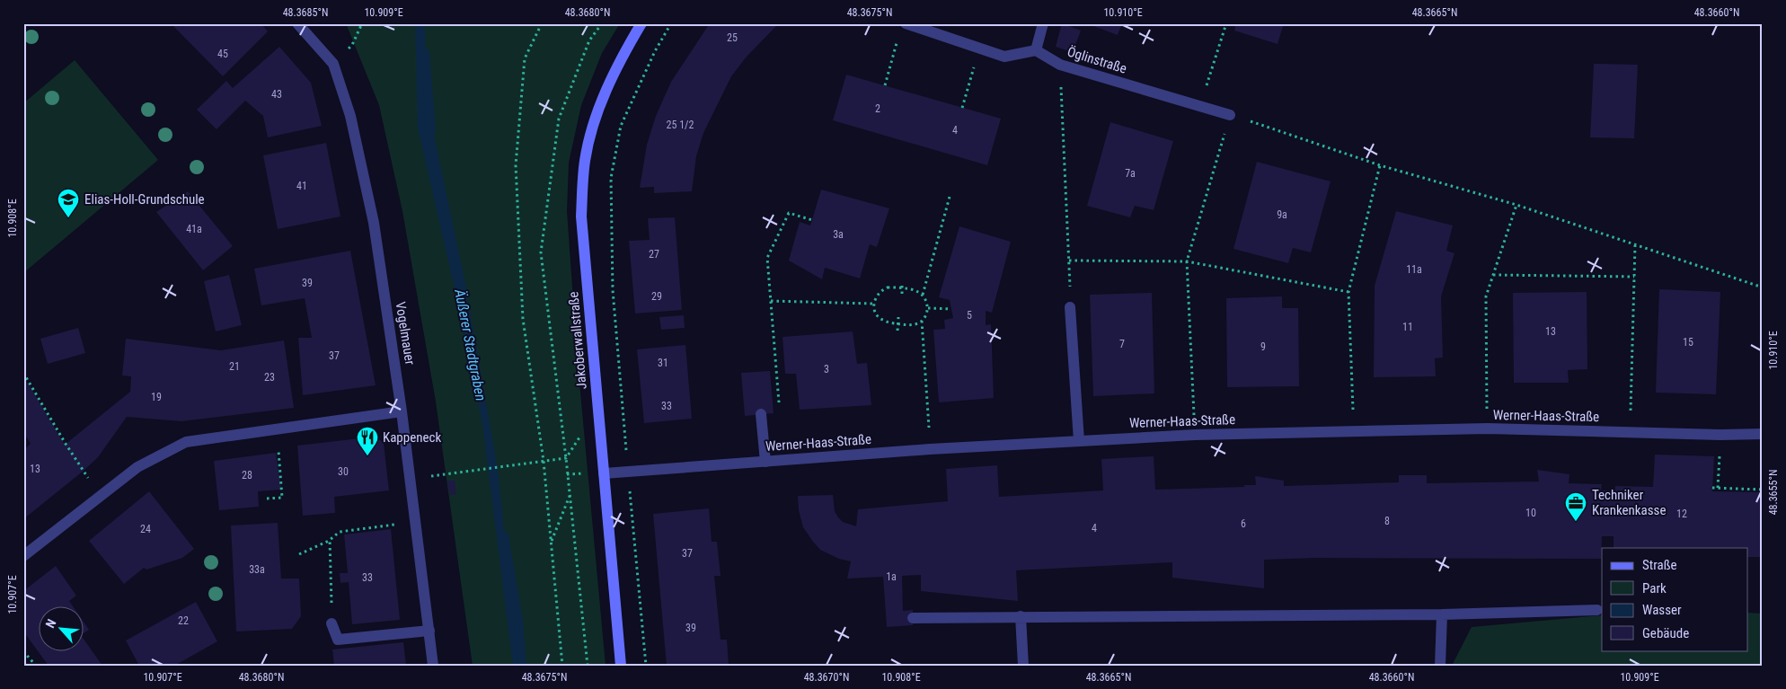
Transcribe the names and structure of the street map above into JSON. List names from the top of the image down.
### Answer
{
  "streets": {
    "street": [
      "Öglinstraße",
      "Vogelmauer",
      "Jakoberwallstraße",
      "Werner-Haas-Straße"
    ]
  },
  "crossings": [
    ["Jakoberwallstraße", "Werner-Haas-Straße"]
  ],
  "water": ["Äußerer Stadtgraben"],
  "places": {
    "school or university": ["Elias-Holl-Grundschule"],
    "restaurant": ["Kappeneck"],
    "office": ["Techniker Krankenkasse"]
  },
  "house_numbers": [
    "25",
    "45",
    "43",
    "2",
    "25 1/2",
    "4",
    "7a",
    "41",
    "9a",
    "41a",
    "3a",
    "27",
    "11a",
    "39",
    "29",
    "5",
    "11",
    "13",
    "15",
    "7",
    "9",
    "37",
    "31",
    "21",
    "3",
    "23",
    "19",
    "33",
    "13",
    "30",
    "28",
    "10",
    "12",
    "8",
    "6",
    "4",
    "24",
    "37",
    "33a",
    "1a",
    "33",
    "22",
    "39"
  ],
  "legend": [
    "Straße",
    "Park",
    "Wasser",
    "Gebäude"
  ],
  "north": "top left",
  "coordinates": [
    "48.3685°N",
    "10.909°E",
    "48.3680°N",
    "48.3675°N",
    "10.910°E",
    "48.3665°N",
    "48.3660°N",
    "10.908°E",
    "48.3655°N",
    "10.907°E",
    "48.3670°N"
  ]
}
